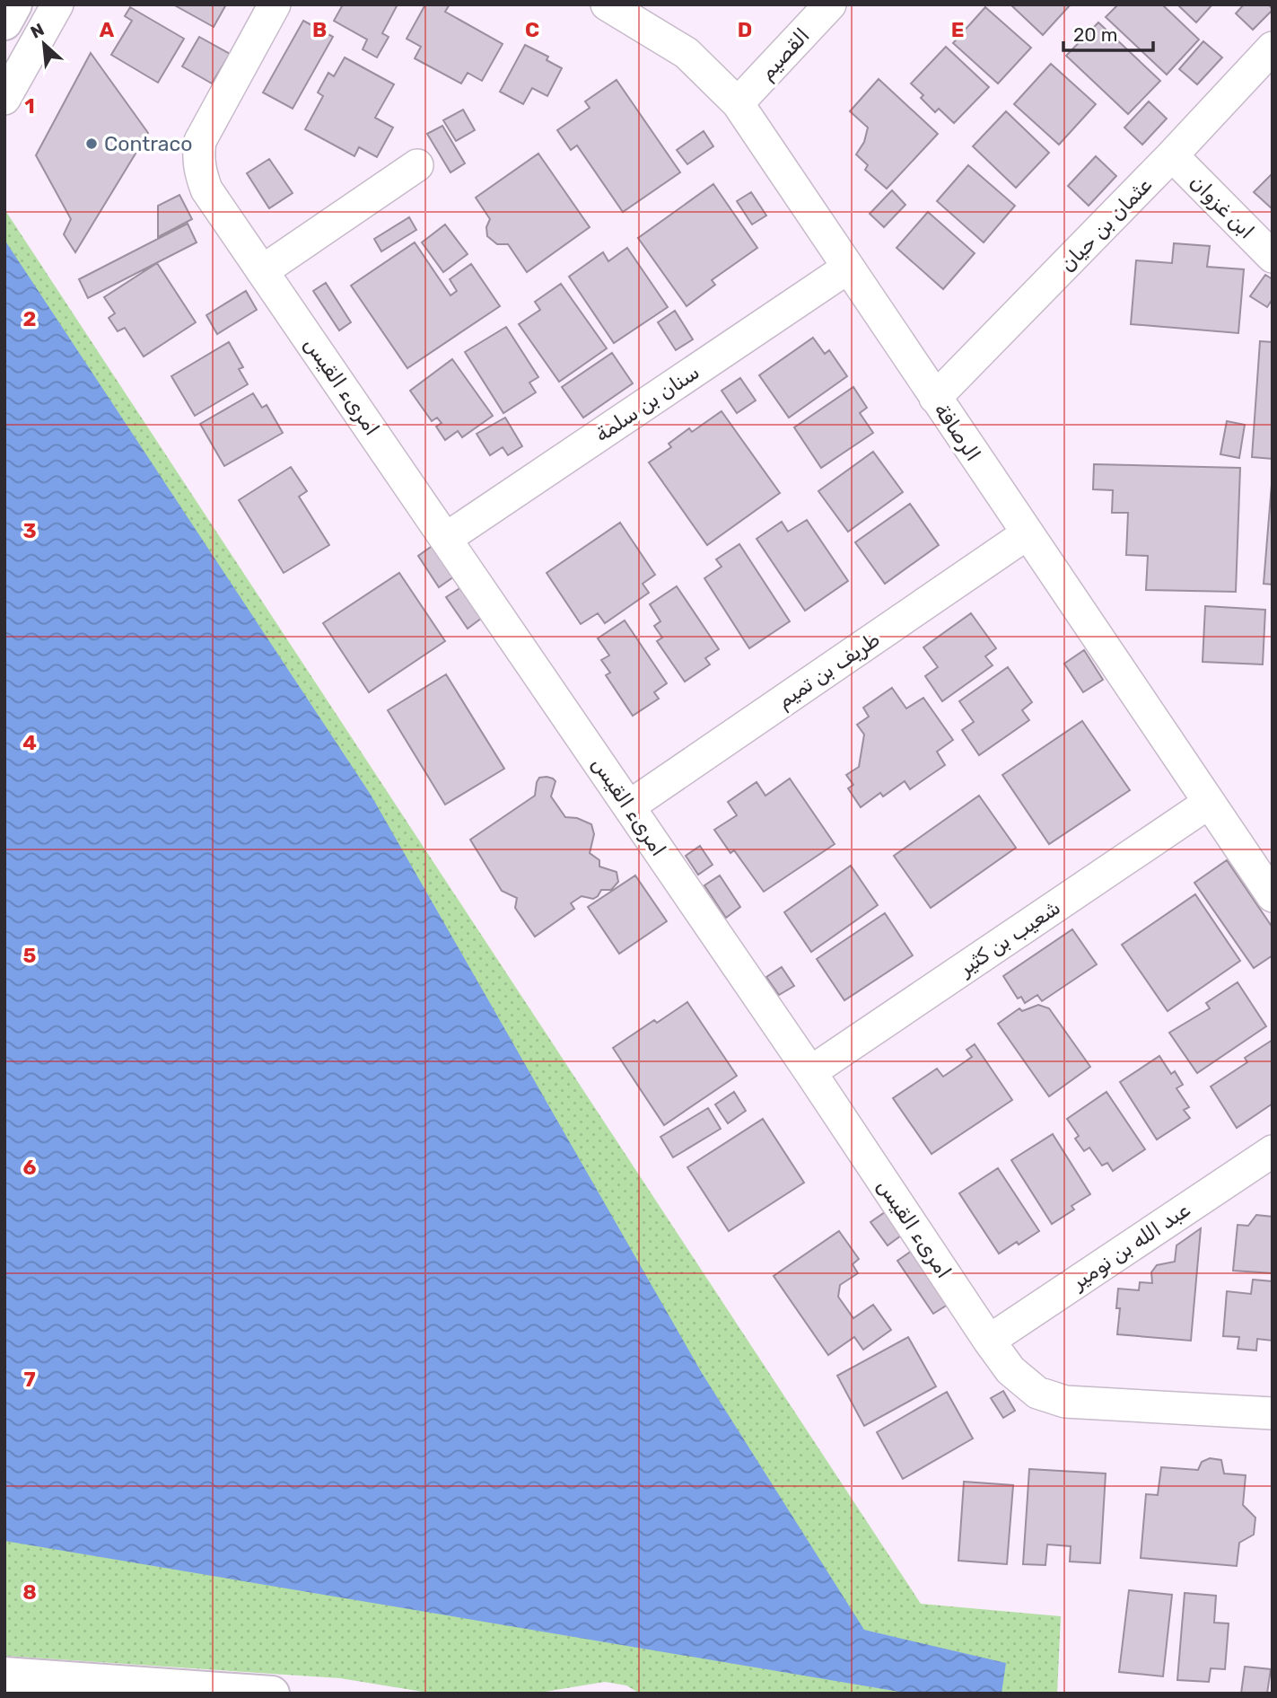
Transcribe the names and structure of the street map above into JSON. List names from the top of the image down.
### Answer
{
  "streets": {
    "street": [
      "القصيم",
      "ابن غزوان",
      "عثمان بن حيان",
      "امرىء القيس",
      "سنان بن سلمة",
      "الرصافة",
      "طريف بن تميم",
      "شعيب بن كثير",
      "عبد الله بن نومير"
    ]
  },
  "crossings": [
    ["القصيم", "الرصافة"],
    ["ابن غزوان", "عثمان بن حيان"],
    ["عثمان بن حيان", "الرصافة"],
    ["امرىء القيس", "سنان بن سلمة"],
    ["امرىء القيس", "طريف بن تميم"],
    ["امرىء القيس", "شعيب بن كثير"],
    ["امرىء القيس", "عبد الله بن نومير"],
    ["سنان بن سلمة", "الرصافة"],
    ["الرصافة", "طريف بن تميم"],
    ["الرصافة", "شعيب بن كثير"]
  ],
  "places": ["Contraco"],
  "scale_bar": "20 m",
  "north": "top left",
  "grid": {
    "columns": [
      "A",
      "B",
      "C",
      "D",
      "E"
    ],
    "rows": [
      "1",
      "2",
      "3",
      "4",
      "5",
      "6",
      "7",
      "8"
    ]
  }
}
